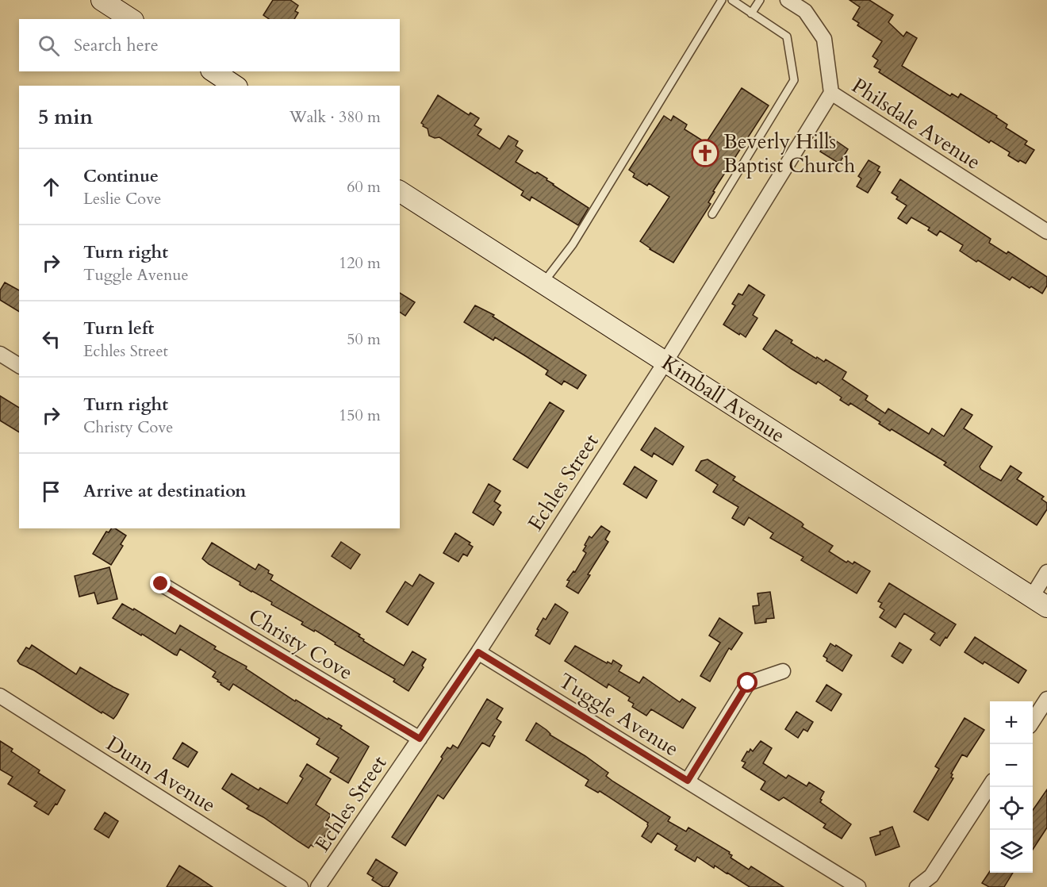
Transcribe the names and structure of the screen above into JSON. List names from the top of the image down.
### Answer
{
  "streets": {
    "main road": ["Kimball Avenue"],
    "street": [
      "Philsdale Avenue",
      "Echles Street",
      "Christy Cove",
      "Tuggle Avenue",
      "Dunn Avenue"
    ]
  },
  "crossings": [
    ["Philsdale Avenue", "Echles Street"],
    ["Kimball Avenue", "Echles Street"],
    ["Echles Street", "Christy Cove"],
    ["Echles Street", "Tuggle Avenue"]
  ],
  "places": {
    "church": ["Beverly Hills Baptist Church"]
  },
  "page": {
    "search": "Search here",
    "heading": ["5 min", "Walk · 380 m"],
    "list": [
      ["Continue", "Leslie Cove", "60 m"],
      ["Turn right", "Tuggle Avenue", "120 m"],
      ["Turn left", "Echles Street", "50 m"],
      ["Turn right", "Christy Cove", "150 m"],
      "Arrive at destination"
    ],
    "map_buttons": ["+", "−"]
  }
}
